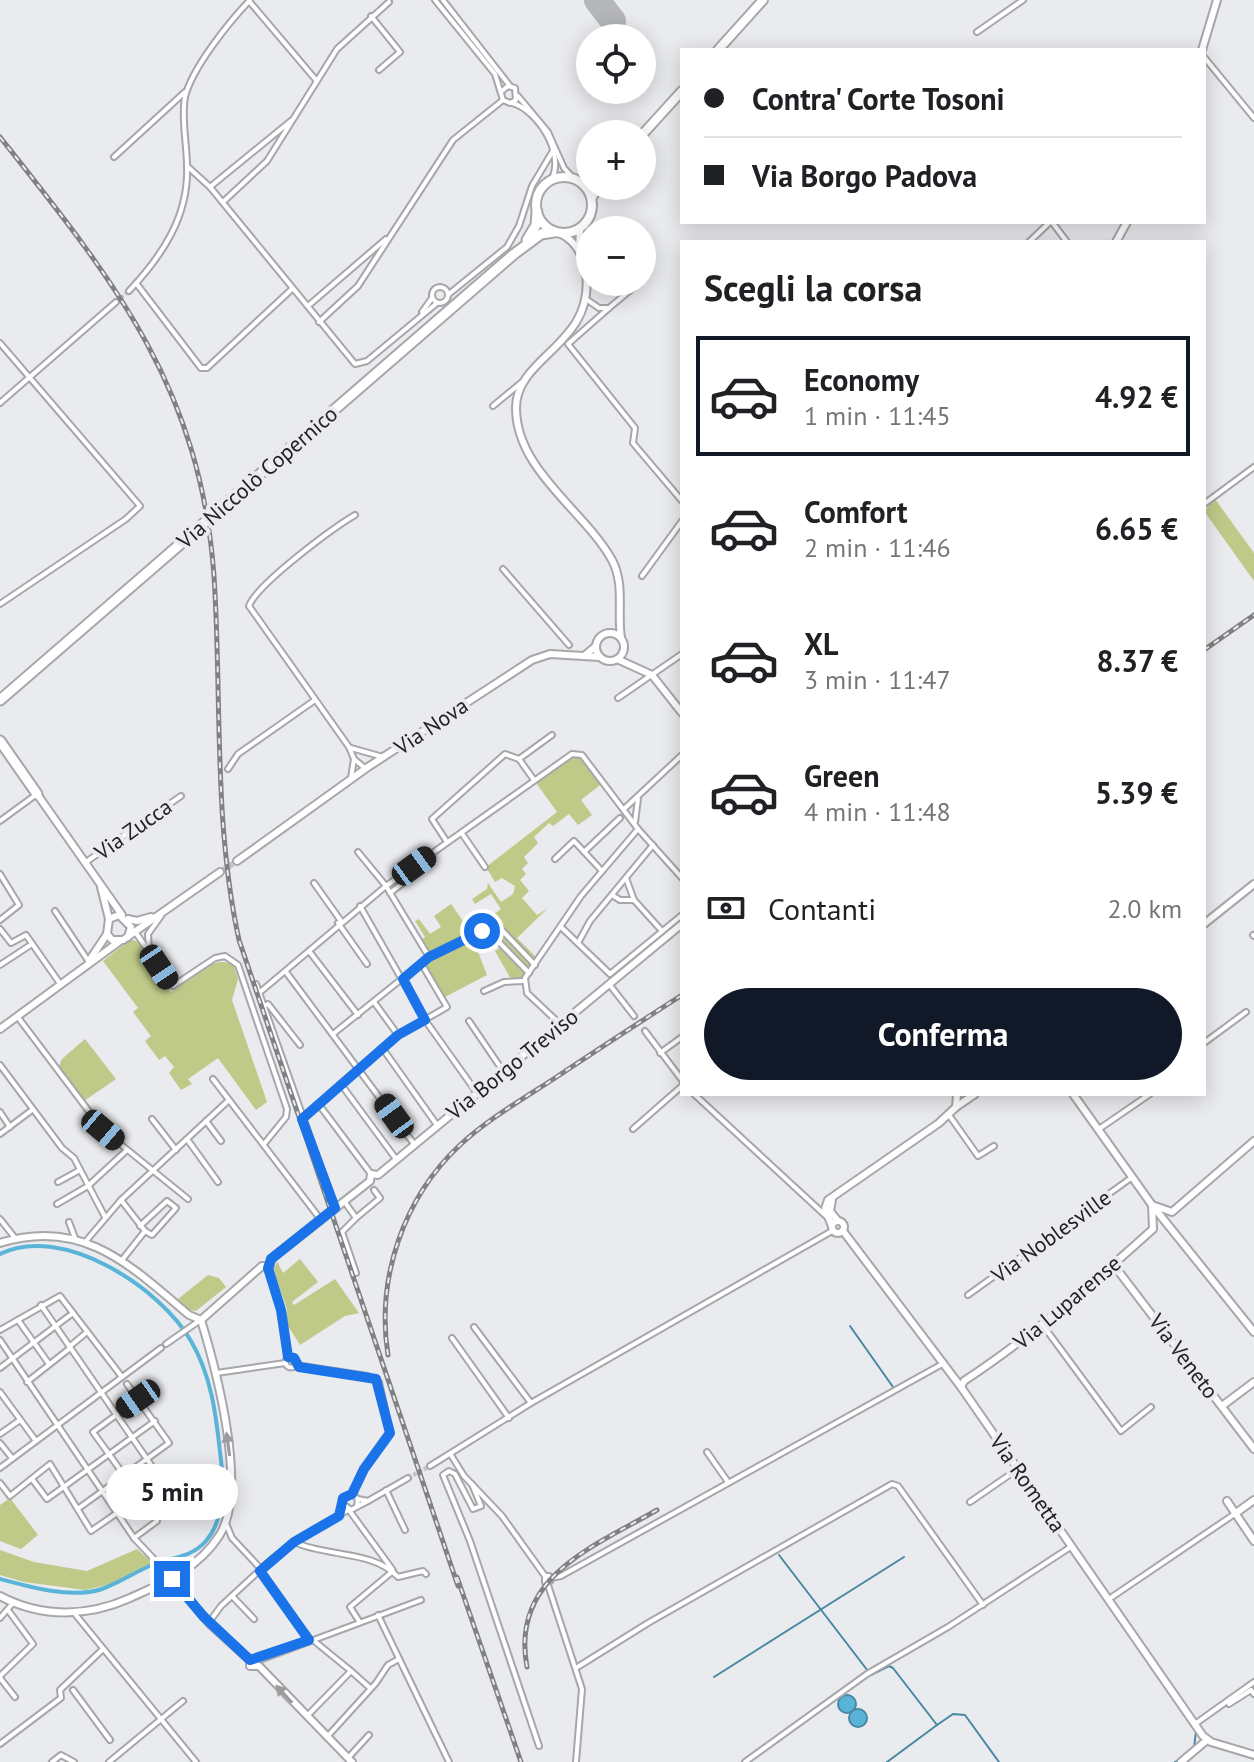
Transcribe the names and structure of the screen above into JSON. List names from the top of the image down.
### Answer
{
  "streets": {
    "highway": ["Via Niccolò Copernico"],
    "street": [
      "Via Nova",
      "Via Zucca",
      "Via Borgo Treviso",
      "Via Noblesville",
      "Via Luparense",
      "Via Veneto",
      "Via Rometta"
    ]
  },
  "crossings": [
    ["Via Luparense", "Via Veneto"],
    ["Via Luparense", "Via Rometta"]
  ],
  "page": {
    "map_buttons": ["+", "−"],
    "banner": ["Contra' Corte Tosoni", "Via Borgo Padova"],
    "heading": "Scegli la corsa",
    "list": [
      {
        "name": "Economy",
        "note": "1 min · 11:45",
        "value": "4.92 €"
      },
      {
        "name": "Comfort",
        "note": "2 min · 11:46",
        "value": "6.65 €"
      },
      {
        "name": "XL",
        "note": "3 min · 11:47",
        "value": "8.37 €"
      },
      {
        "name": "Green",
        "note": "4 min · 11:48",
        "value": "5.39 €"
      }
    ],
    "pay": ["Contanti", "2.0 km"],
    "buttons": "Conferma",
    "bubble": "5 min"
  }
}
